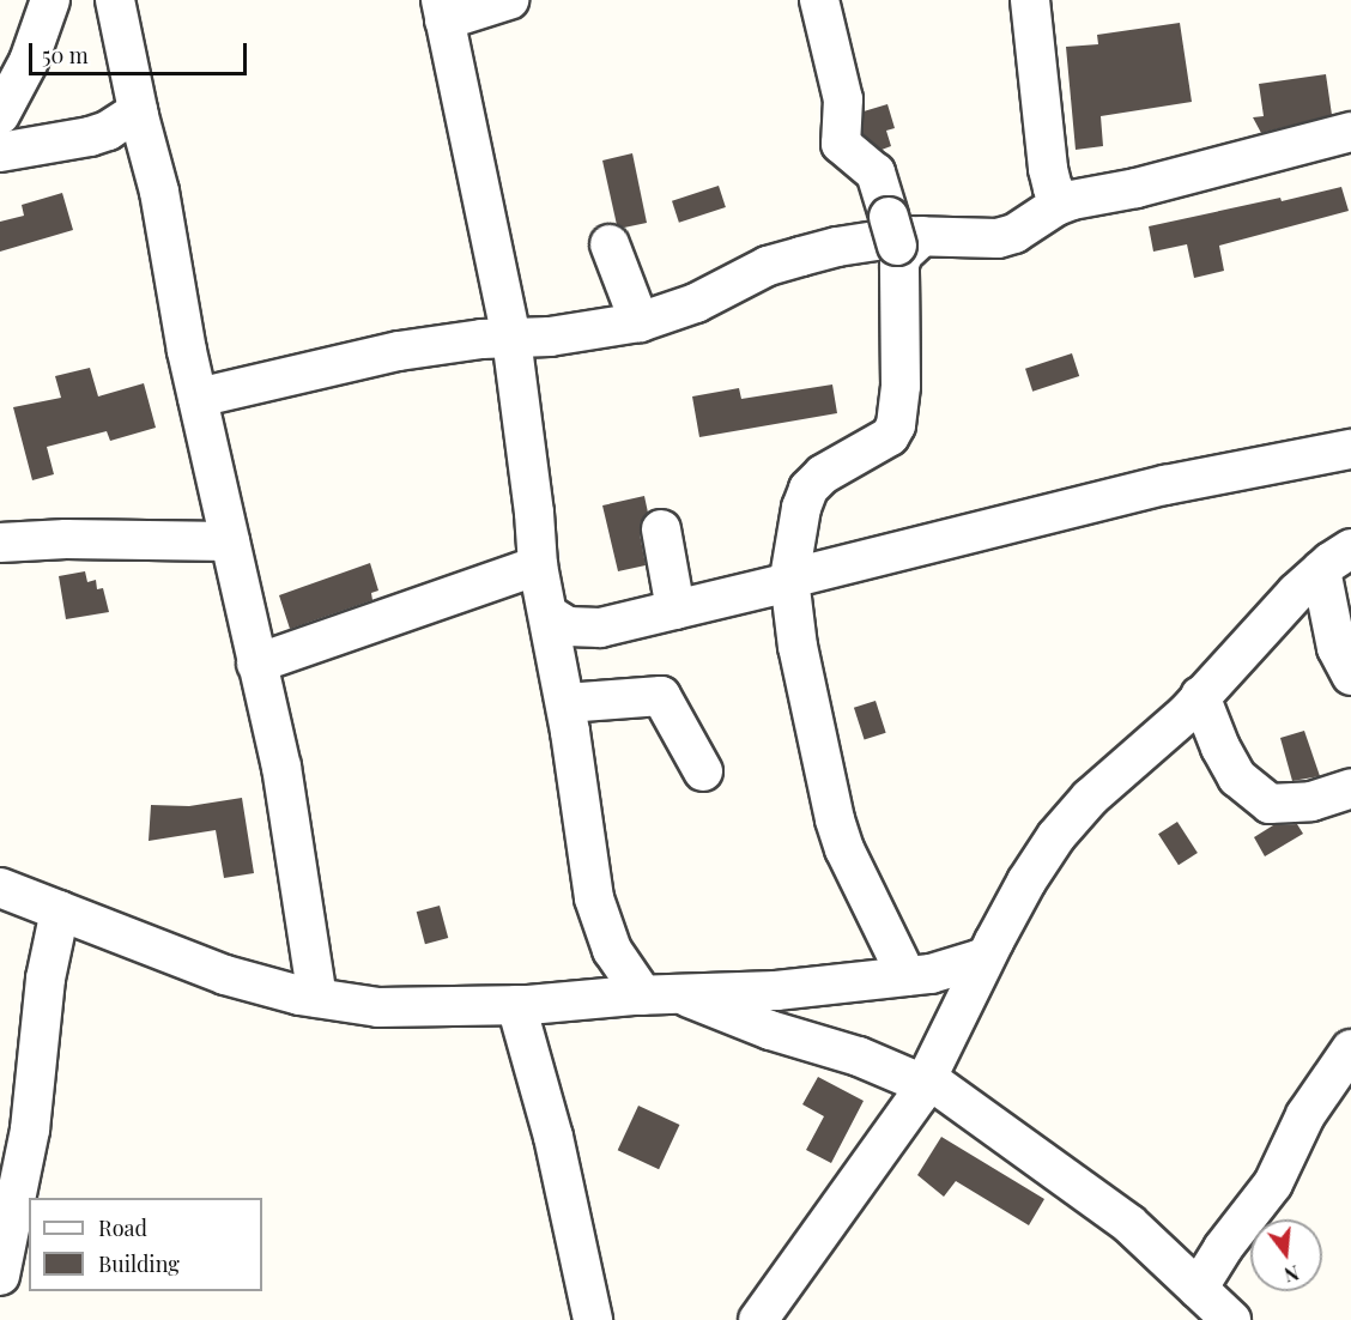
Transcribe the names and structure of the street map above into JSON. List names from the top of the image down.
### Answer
{
  "legend": ["Road", "Building"],
  "scale_bar": "50 m",
  "north": "bottom"
}
